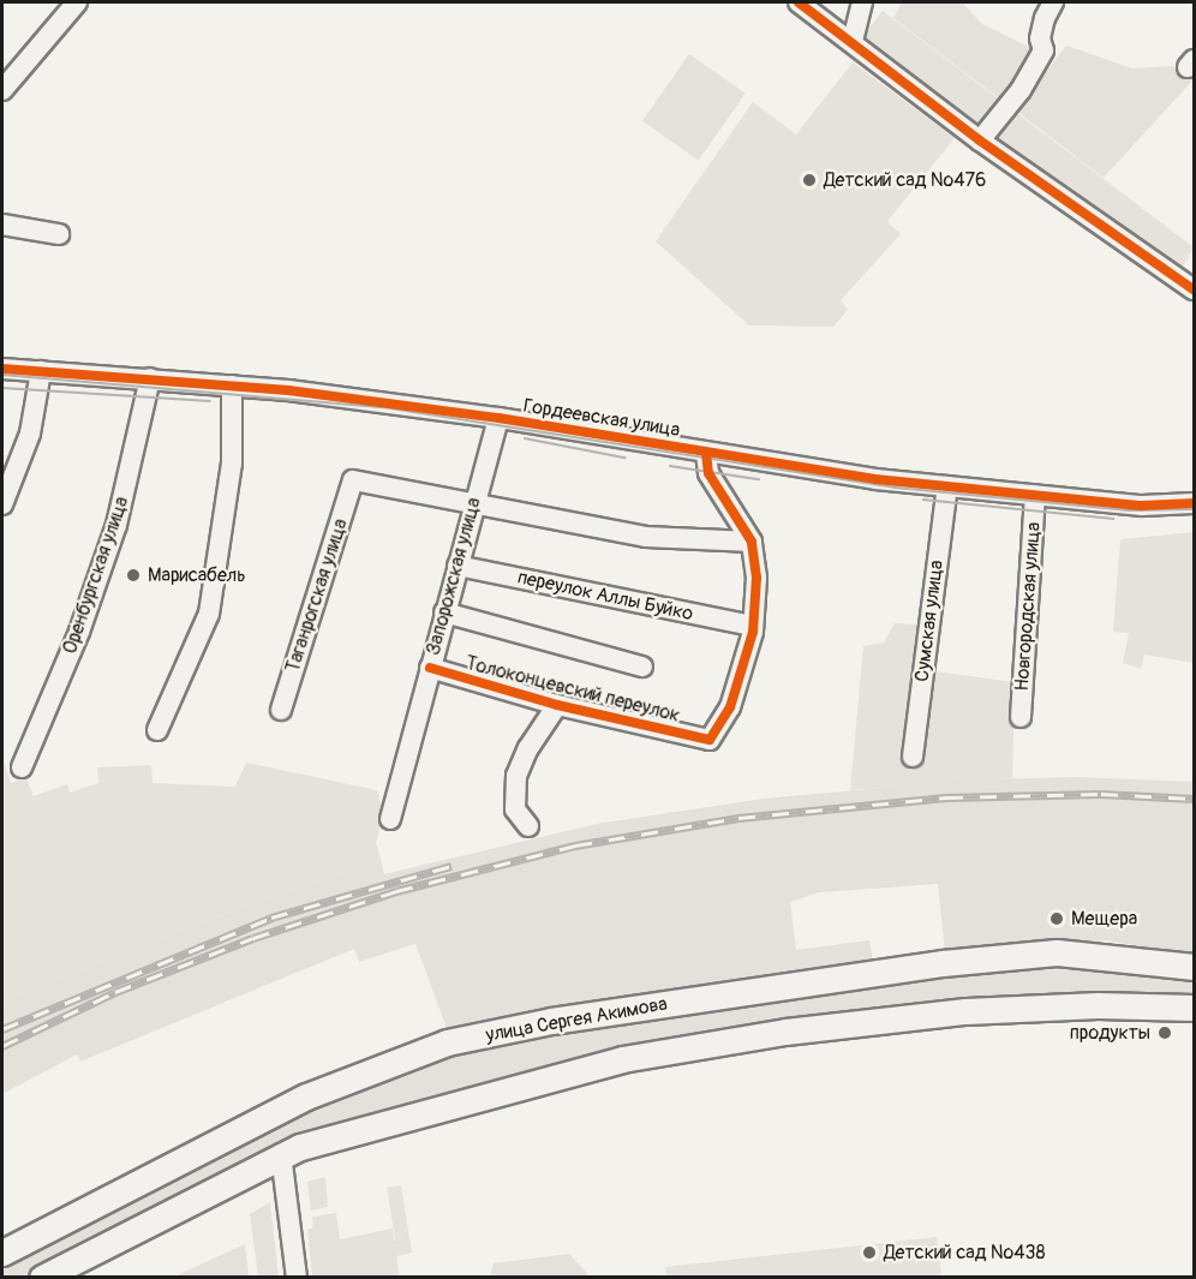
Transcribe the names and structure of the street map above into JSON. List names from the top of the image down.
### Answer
{
  "streets": {
    "main road": ["улица Сергея Акимова"],
    "street": [
      "Гордеевская улица",
      "Оренбургская улица",
      "Запорожская улица",
      "Таганрогская улица",
      "переулок Аллы Буйко",
      "Новгородская улица",
      "Сумская улица",
      "Толоконцевский переулок"
    ]
  },
  "crossings": [
    ["Гордеевская улица", "Оренбургская улица"],
    ["Гордеевская улица", "Запорожская улица"],
    ["Гордеевская улица", "Новгородская улица"],
    ["Гордеевская улица", "Сумская улица"],
    ["Запорожская улица", "Таганрогская улица"],
    ["Запорожская улица", "переулок Аллы Буйко"],
    ["Запорожская улица", "Толоконцевский переулок"],
    ["переулок Аллы Буйко", "Толоконцевский переулок"]
  ],
  "places": [
    "Детский сад №476",
    "Марисабель",
    "Мещера",
    "продукты",
    "Детский сад №438"
  ]
}
